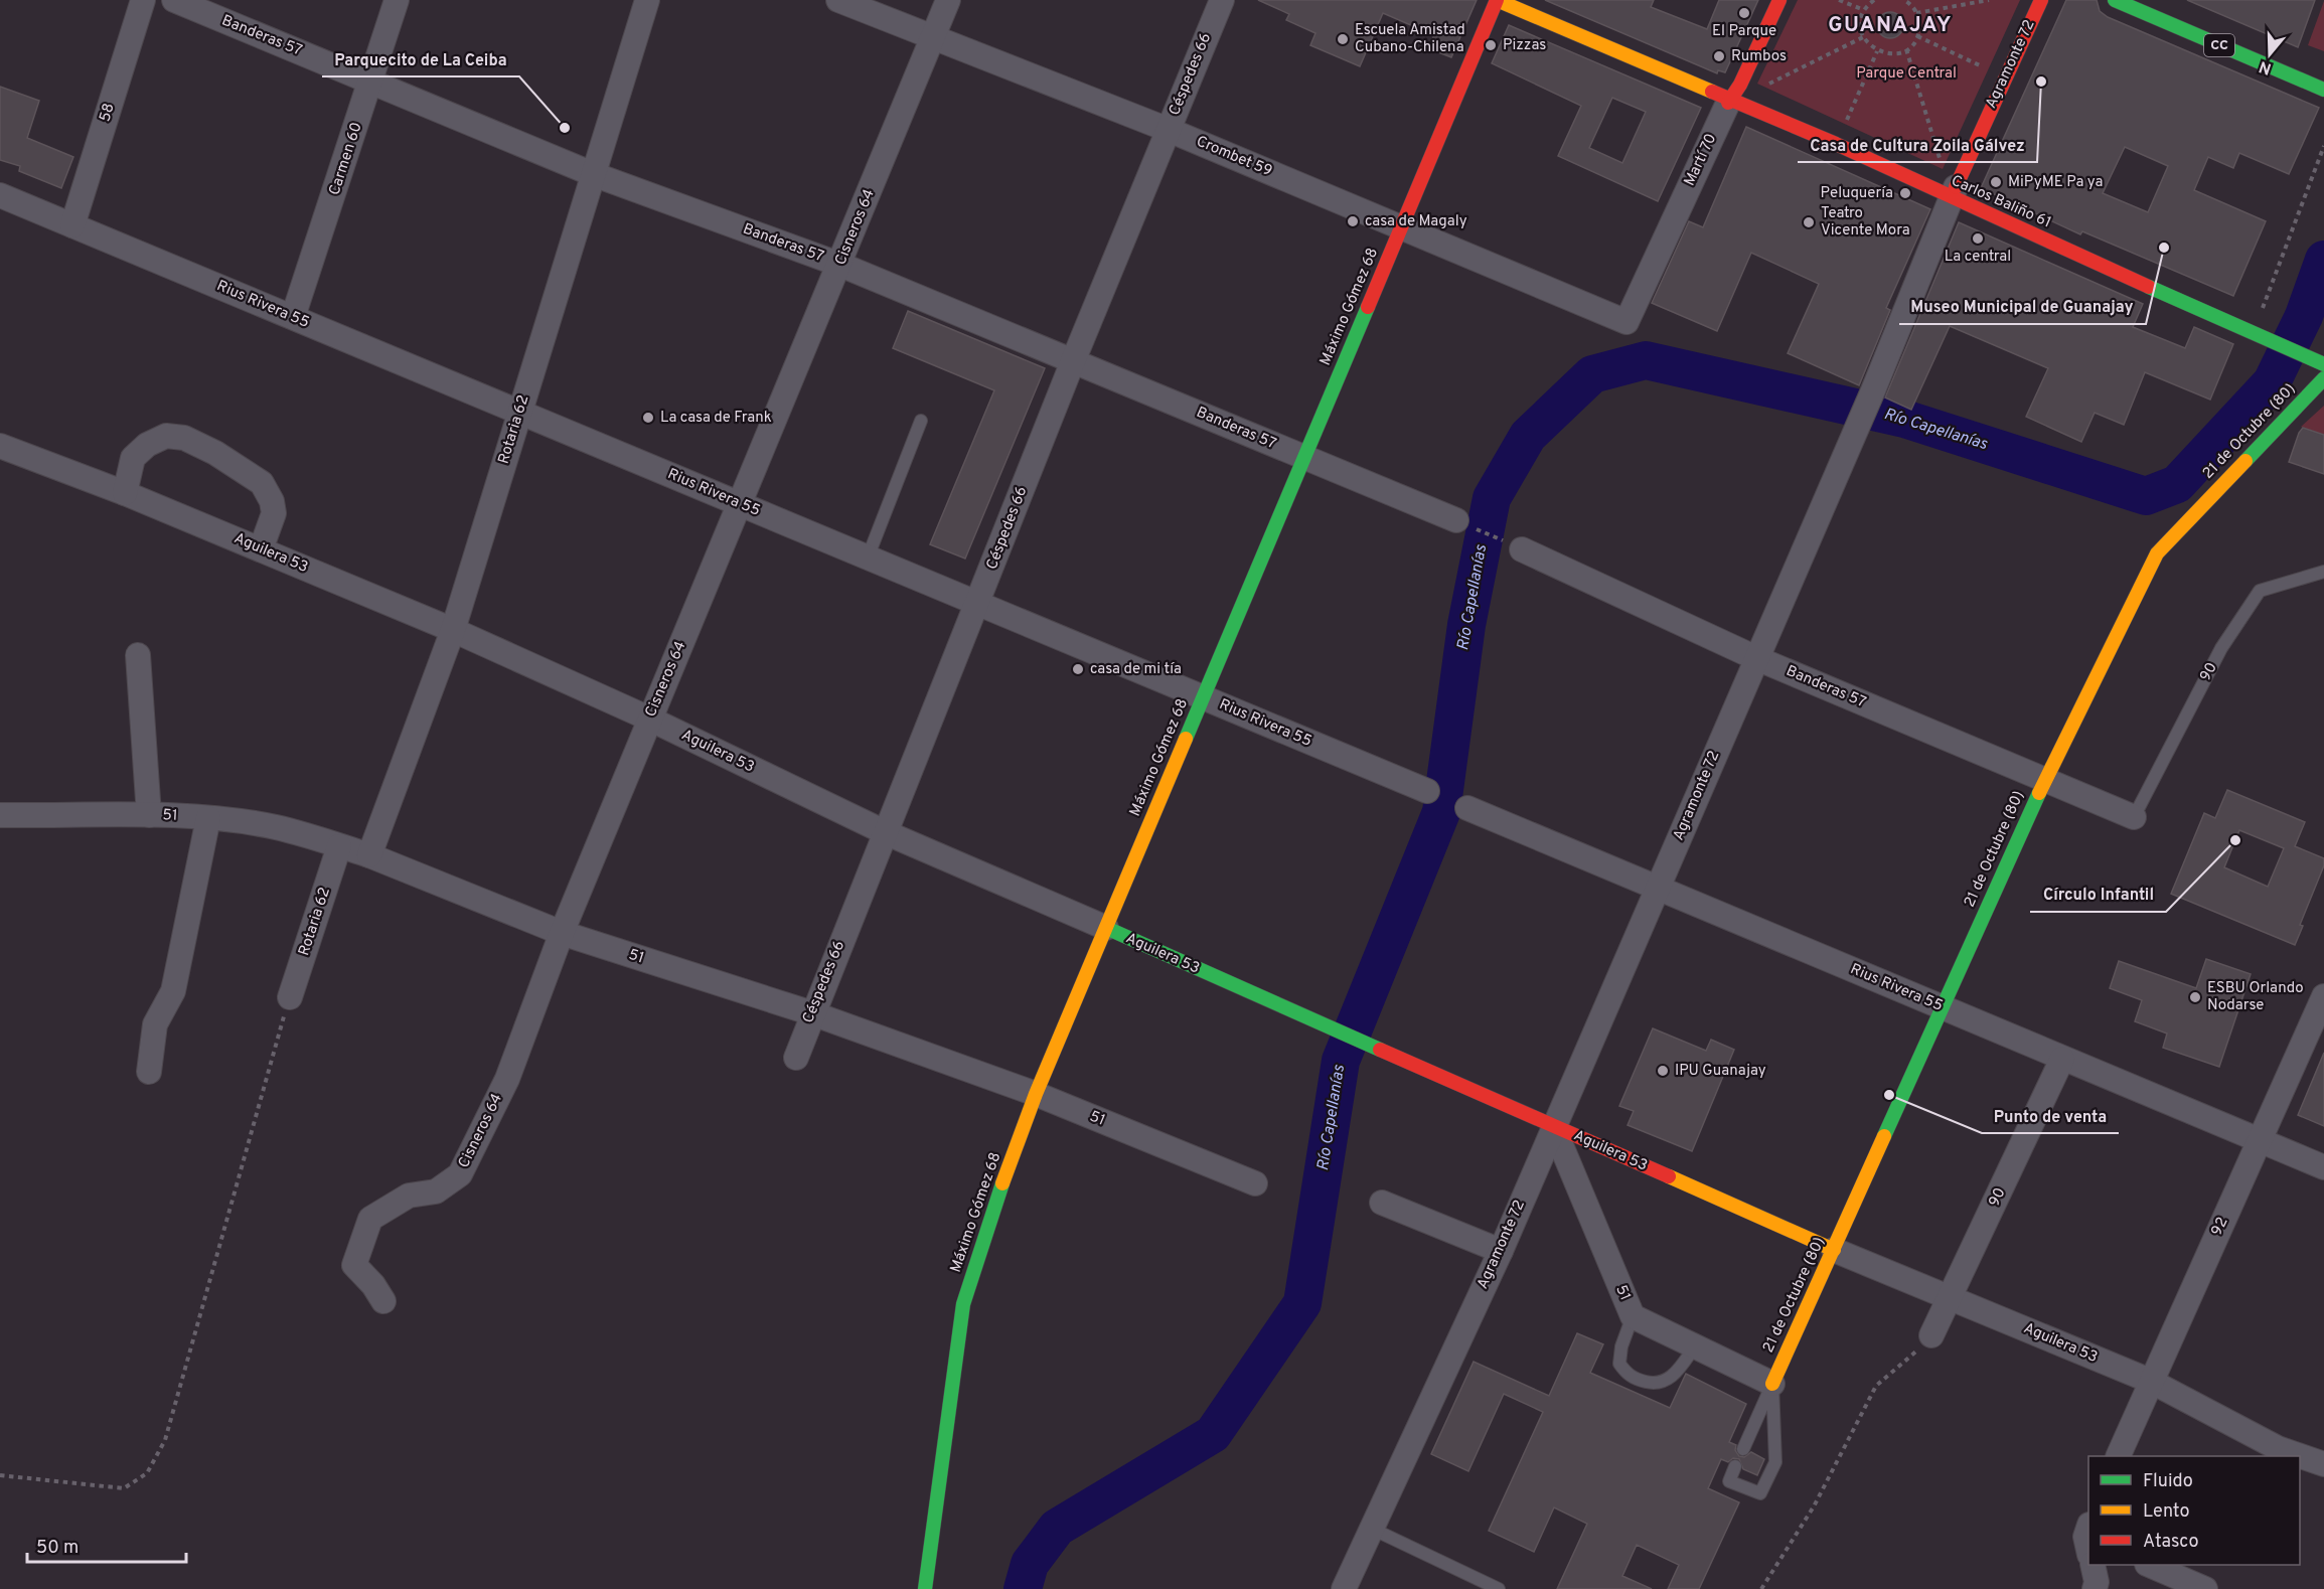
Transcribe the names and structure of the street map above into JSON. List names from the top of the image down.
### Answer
{
  "streets": {
    "street": [
      "Banderas 57",
      "CC",
      "Agramonte 72",
      "Céspedes 66",
      "58",
      "Crombet 59",
      "Carmen 60",
      "Martí 70",
      "Carlos Baliño 61",
      "Cisneros 64",
      "Rius Rivera 55",
      "Máximo Gómez 68",
      "Rotaria 62",
      "21 de Octubre (80)",
      "Aguilera 53",
      "90",
      "51",
      "92"
    ]
  },
  "crossings": [
    ["Banderas 57", "Agramonte 72"],
    ["Banderas 57", "Céspedes 66"],
    ["Banderas 57", "Carmen 60"],
    ["Banderas 57", "Cisneros 64"],
    ["Banderas 57", "Máximo Gómez 68"],
    ["Banderas 57", "Rotaria 62"],
    ["Banderas 57", "21 de Octubre (80)"],
    ["Banderas 57", "90"],
    ["Agramonte 72", "Carlos Baliño 61"],
    ["Agramonte 72", "Rius Rivera 55"],
    ["Agramonte 72", "Aguilera 53"],
    ["Agramonte 72", "51"],
    ["Céspedes 66", "Crombet 59"],
    ["Céspedes 66", "Rius Rivera 55"],
    ["Céspedes 66", "Aguilera 53"],
    ["Céspedes 66", "51"],
    ["58", "Rius Rivera 55"],
    ["Crombet 59", "Martí 70"],
    ["Crombet 59", "Cisneros 64"],
    ["Crombet 59", "Máximo Gómez 68"],
    ["Carmen 60", "Rius Rivera 55"],
    ["Martí 70", "Carlos Baliño 61"],
    ["Carlos Baliño 61", "Máximo Gómez 68"],
    ["Cisneros 64", "Rius Rivera 55"],
    ["Cisneros 64", "Aguilera 53"],
    ["Cisneros 64", "51"],
    ["Rius Rivera 55", "Máximo Gómez 68"],
    ["Rius Rivera 55", "Rotaria 62"],
    ["Rius Rivera 55", "21 de Octubre (80)"],
    ["Rius Rivera 55", "90"],
    ["Rius Rivera 55", "92"],
    ["Máximo Gómez 68", "Aguilera 53"],
    ["Máximo Gómez 68", "51"],
    ["Rotaria 62", "Aguilera 53"],
    ["Rotaria 62", "51"],
    ["21 de Octubre (80)", "Aguilera 53"],
    ["21 de Octubre (80)", "51"],
    ["Aguilera 53", "90"],
    ["Aguilera 53", "51"],
    ["Aguilera 53", "92"]
  ],
  "districts": ["GUANAJAY"],
  "water": ["Río Capellanías"],
  "parks": ["Parque Central"],
  "places": [
    "El Parque",
    "Escuela Amistad Cubano-Chilena",
    "Pizzas",
    "Rumbos",
    "Casa de Cultura Zoila Gálvez",
    "Parquecito de La Ceiba",
    "MiPyME Pa ya",
    "Peluquería",
    "casa de Magaly",
    "Teatro Vicente Mora",
    "La central",
    "Museo Municipal de Guanajay",
    "La casa de Frank",
    "casa de mi tía",
    "Círculo Infantil",
    "ESBU Orlando Nodarse",
    "IPU Guanajay",
    "Punto de venta"
  ],
  "legend": ["Fluido", "Lento", "Atasco"],
  "scale_bar": "50 m",
  "north": "bottom"
}
